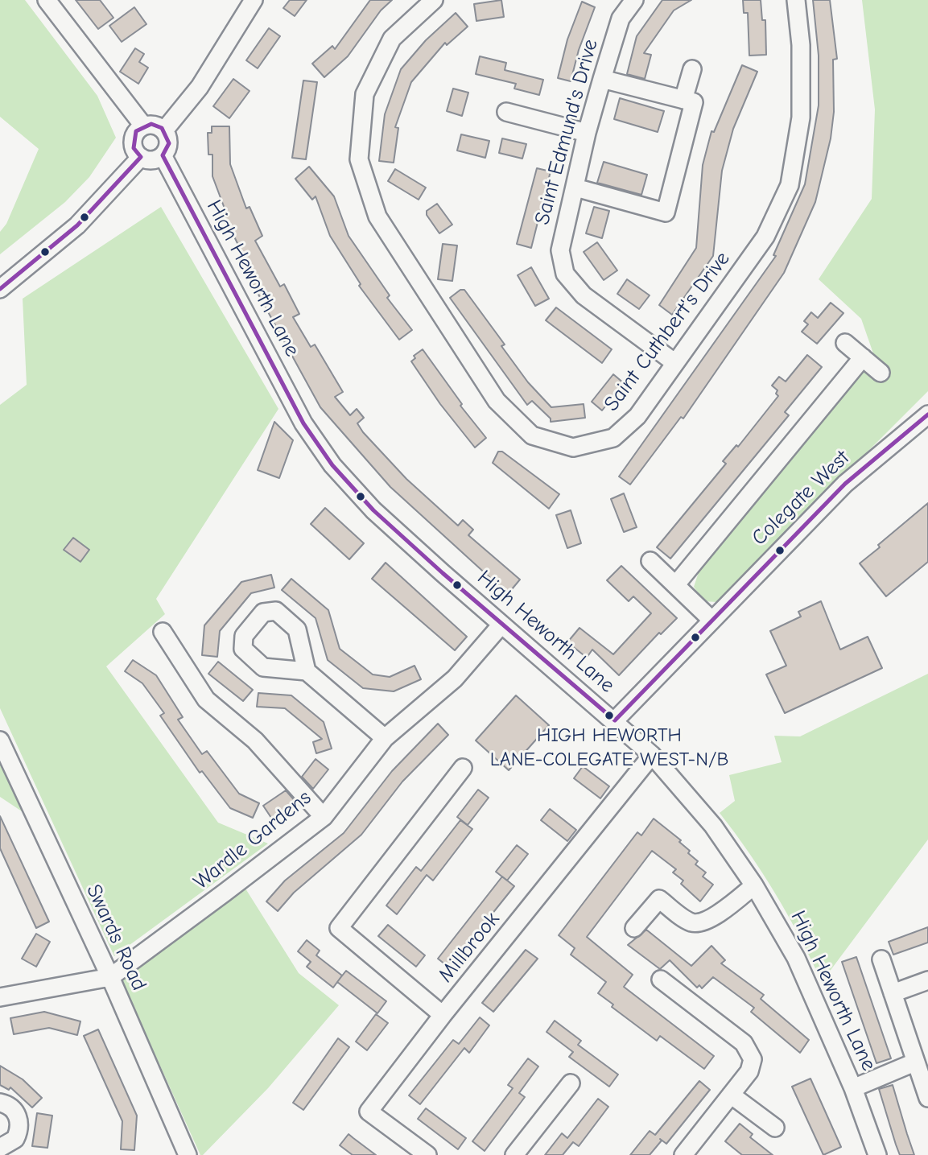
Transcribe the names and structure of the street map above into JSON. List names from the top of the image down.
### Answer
{
  "streets": {
    "street": [
      "Saint Edmund's Drive",
      "High Heworth Lane",
      "Saint Cuthbert's Drive",
      "Colegate West",
      "Wardle Gardens",
      "Swards Road",
      "Millbrook"
    ]
  },
  "crossings": [
    ["Saint Edmund's Drive", "Saint Cuthbert's Drive"],
    ["High Heworth Lane", "Colegate West"],
    ["High Heworth Lane", "Wardle Gardens"],
    ["High Heworth Lane", "Millbrook"],
    ["Wardle Gardens", "Swards Road"]
  ],
  "places": ["HIGH HEWORTH LANE-COLEGATE WEST-N/B"]
}
